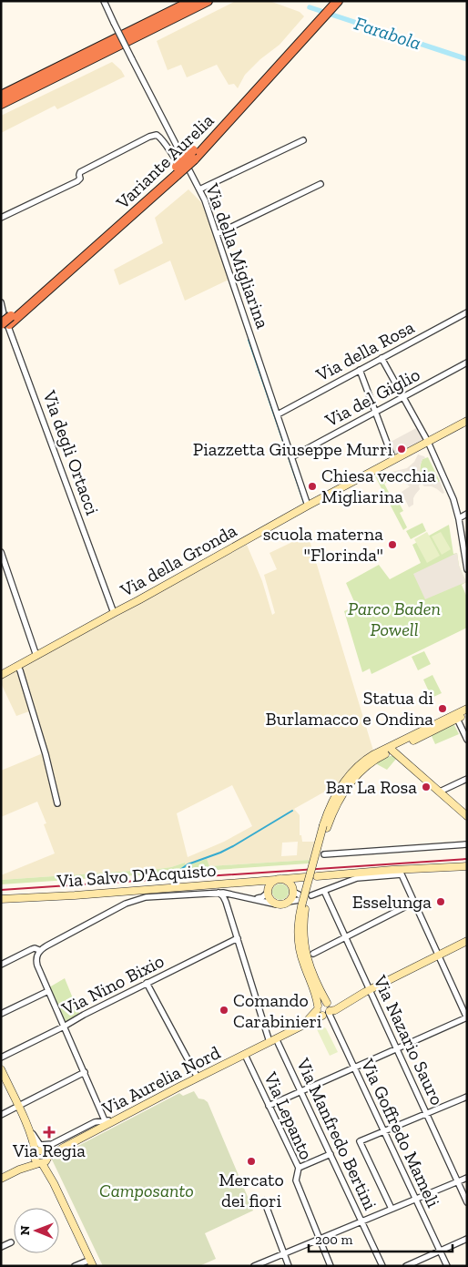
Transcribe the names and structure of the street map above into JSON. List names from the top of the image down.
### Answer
{
  "streets": {
    "highway": ["Variante Aurelia"],
    "street": [
      "Via della Migliarina",
      "Via della Rosa",
      "Via del Giglio",
      "Via degli Ortacci",
      "Via della Gronda",
      "Via Salvo D'Acquisto",
      "Via Nino Bixio",
      "Via Nazario Sauro",
      "Via Aurelia Nord",
      "Via Lepanto",
      "Via Goffredo Mameli",
      "Via Manfredo Bertini"
    ]
  },
  "crossings": [
    ["Via della Migliarina", "Via della Rosa"],
    ["Via della Migliarina", "Via del Giglio"],
    ["Via della Migliarina", "Via della Gronda"],
    ["Via degli Ortacci", "Via della Gronda"],
    ["Via Nino Bixio", "Via Manfredo Bertini"],
    ["Via Nazario Sauro", "Via Aurelia Nord"],
    ["Via Aurelia Nord", "Via Lepanto"],
    ["Via Aurelia Nord", "Via Goffredo Mameli"],
    ["Via Aurelia Nord", "Via Manfredo Bertini"]
  ],
  "water": ["Farabola"],
  "parks": ["Parco Baden Powell", "Camposanto"],
  "places": {
    "other": [
      "Piazzetta Giuseppe Murri",
      "Chiesa vecchia Migliarina",
      "scuola materna \"Florinda\"",
      "Statua di Burlamacco e Ondina",
      "Bar La Rosa",
      "Esselunga",
      "Comando Carabinieri",
      "Mercato dei fiori"
    ],
    "health": ["Via Regia"]
  },
  "scale_bar": "200 m",
  "north": "left"
}
